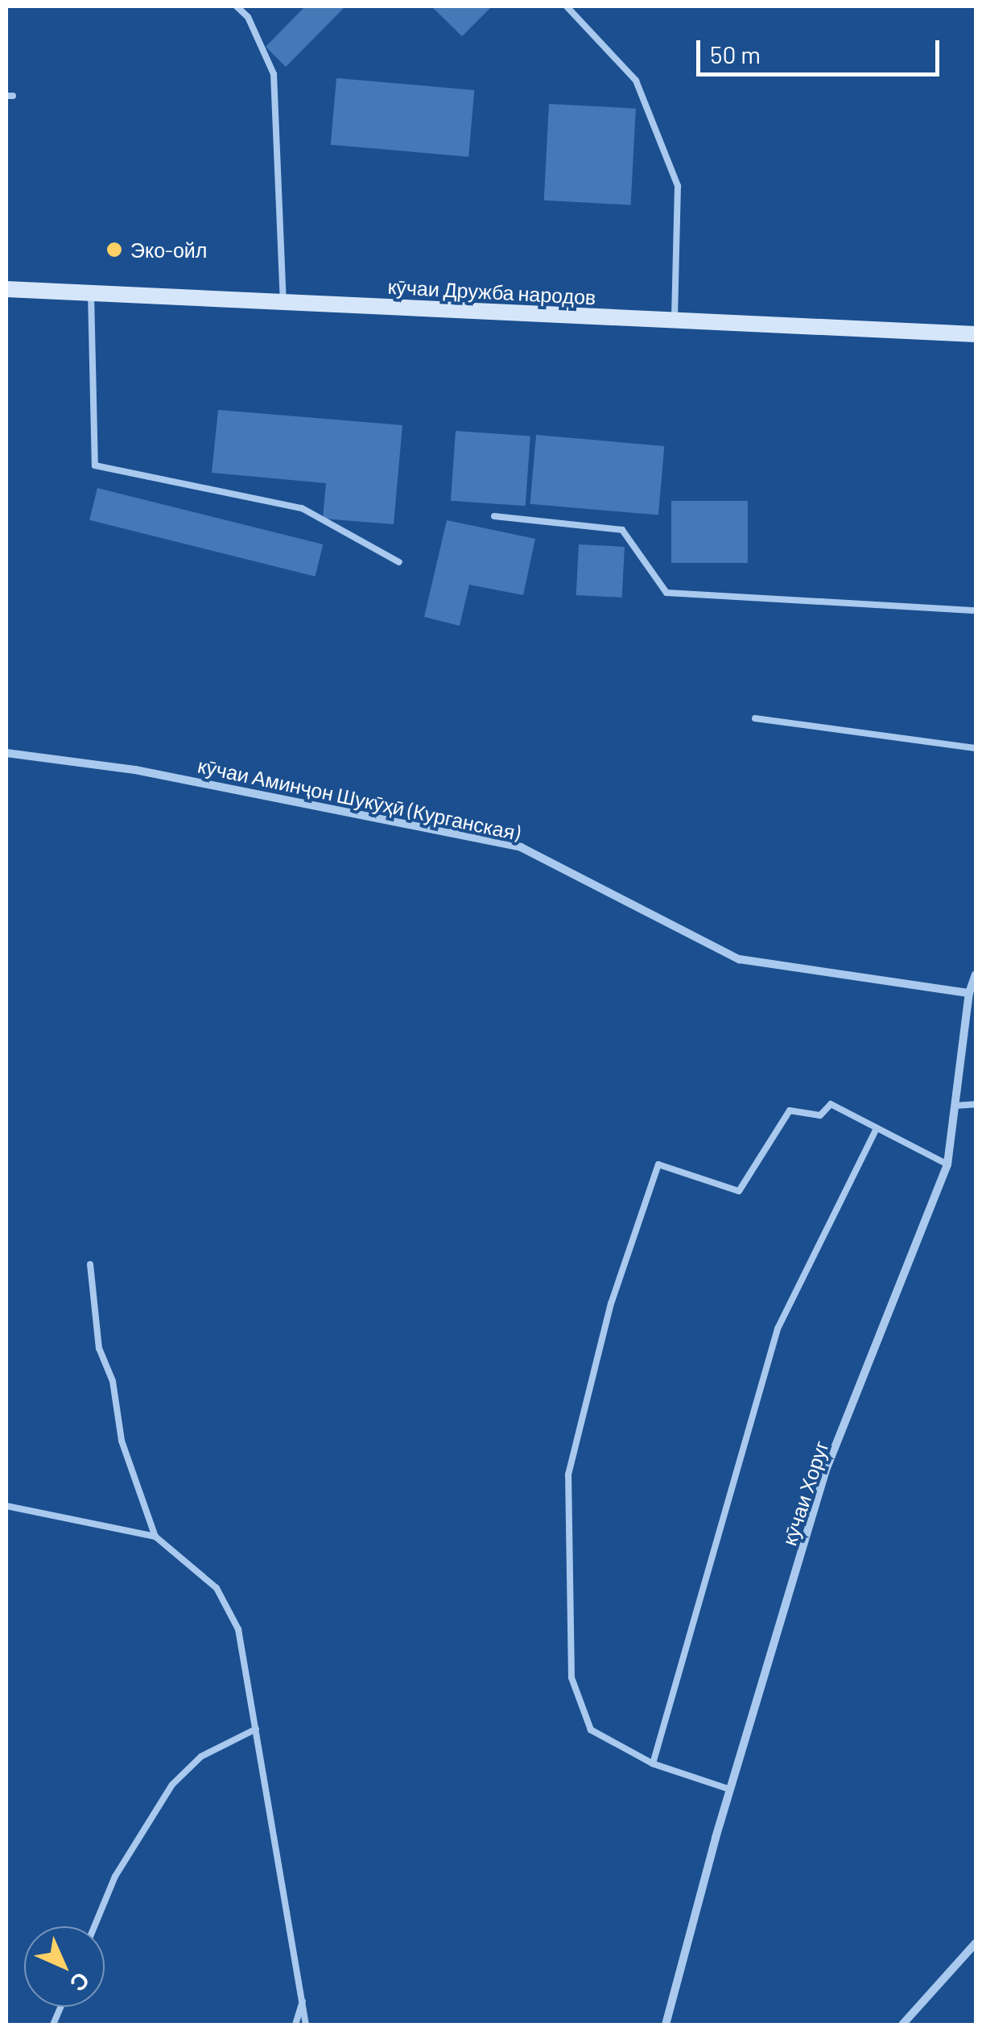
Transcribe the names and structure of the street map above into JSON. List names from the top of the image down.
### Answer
{
  "streets": {
    "main road": ["кӯчаи Дружба народов"],
    "street": ["кӯчаи Аминҷон Шукӯҳӣ (Курганская)", "кӯчаи Хоруг"]
  },
  "crossings": [
    ["кӯчаи Аминҷон Шукӯҳӣ (Курганская)", "кӯчаи Хоруг"]
  ],
  "places": ["Эко-ойл"],
  "scale_bar": "50 m",
  "north": "bottom right"
}
